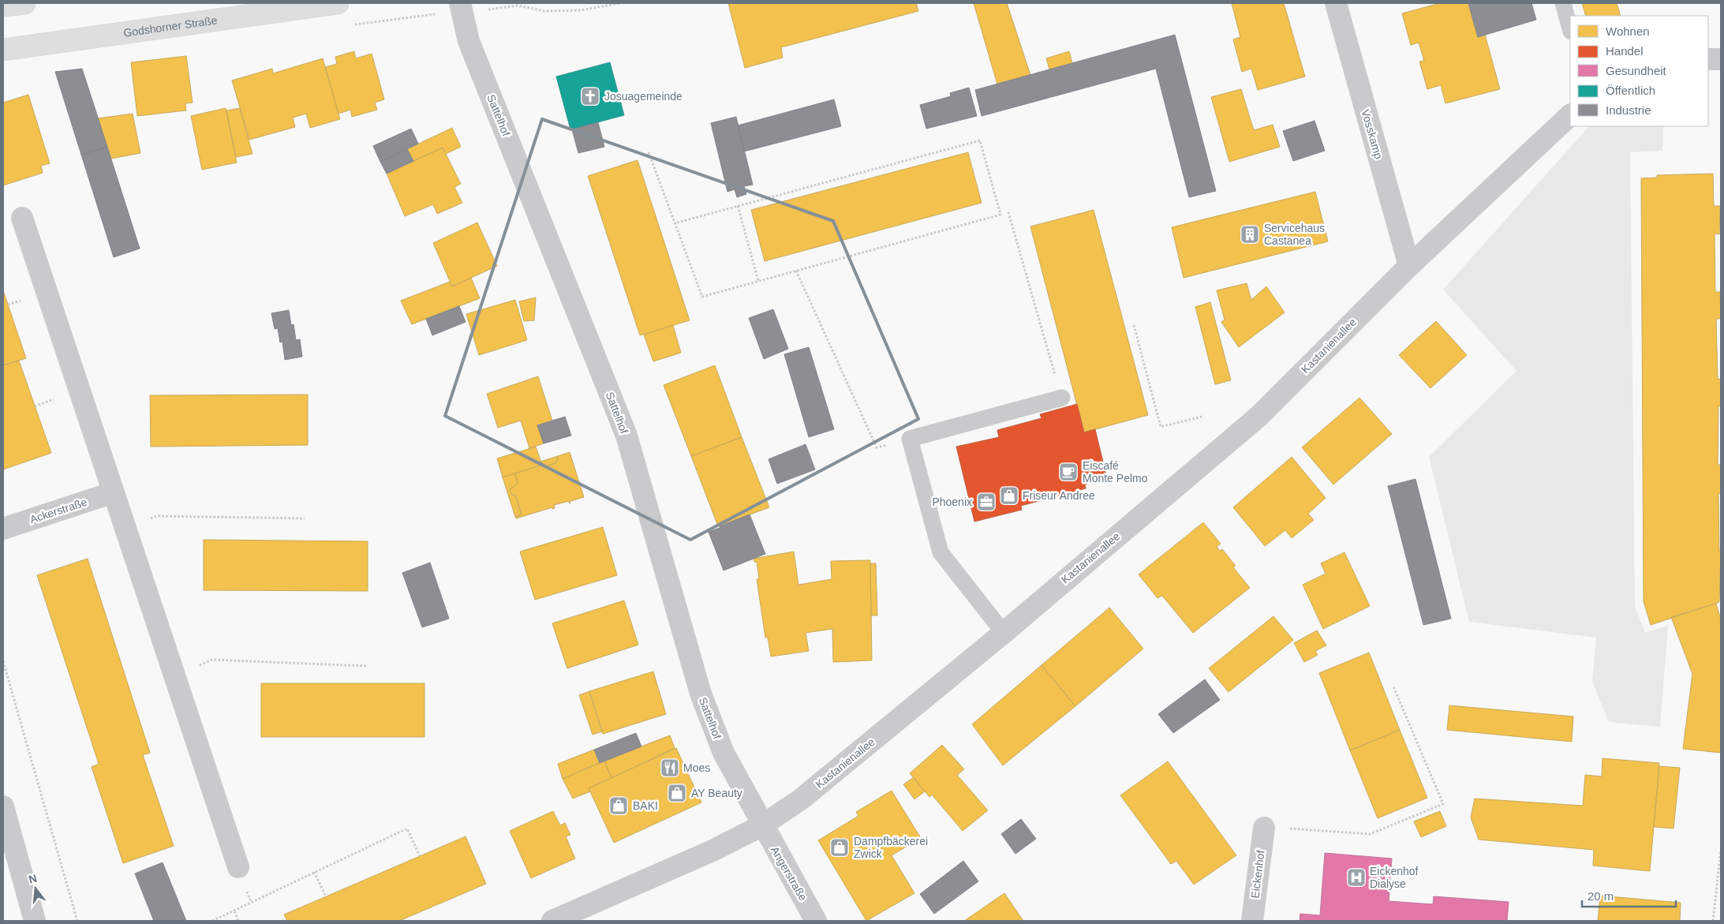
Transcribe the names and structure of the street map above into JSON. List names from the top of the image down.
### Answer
{
  "streets": {
    "main road": ["Godshorner Straße"],
    "street": [
      "Sattelhof",
      "Vosskamp",
      "Kastanienallee",
      "Ackerstraße",
      "Angerstraße",
      "Eickenhof"
    ]
  },
  "crossings": [
    ["Sattelhof", "Kastanienallee"],
    ["Sattelhof", "Angerstraße"],
    ["Vosskamp", "Kastanienallee"],
    ["Kastanienallee", "Angerstraße"]
  ],
  "places": {
    "church": ["Josuagemeinde"],
    "building": ["Servicehaus Castanea"],
    "cafe": ["Eiscafé Monte Pelmo"],
    "shop": [
      "Friseur Andree",
      "AY Beauty",
      "BAKI",
      "Dampfbäckerei Zwick"
    ],
    "office": ["Phoenix"],
    "restaurant": ["Moes"],
    "hospital": ["Eickenhof Dialyse"]
  },
  "legend": [
    "Wohnen",
    "Handel",
    "Gesundheit",
    "Öffentlich",
    "Industrie"
  ],
  "scale_bar": "20 m",
  "north": "top"
}
